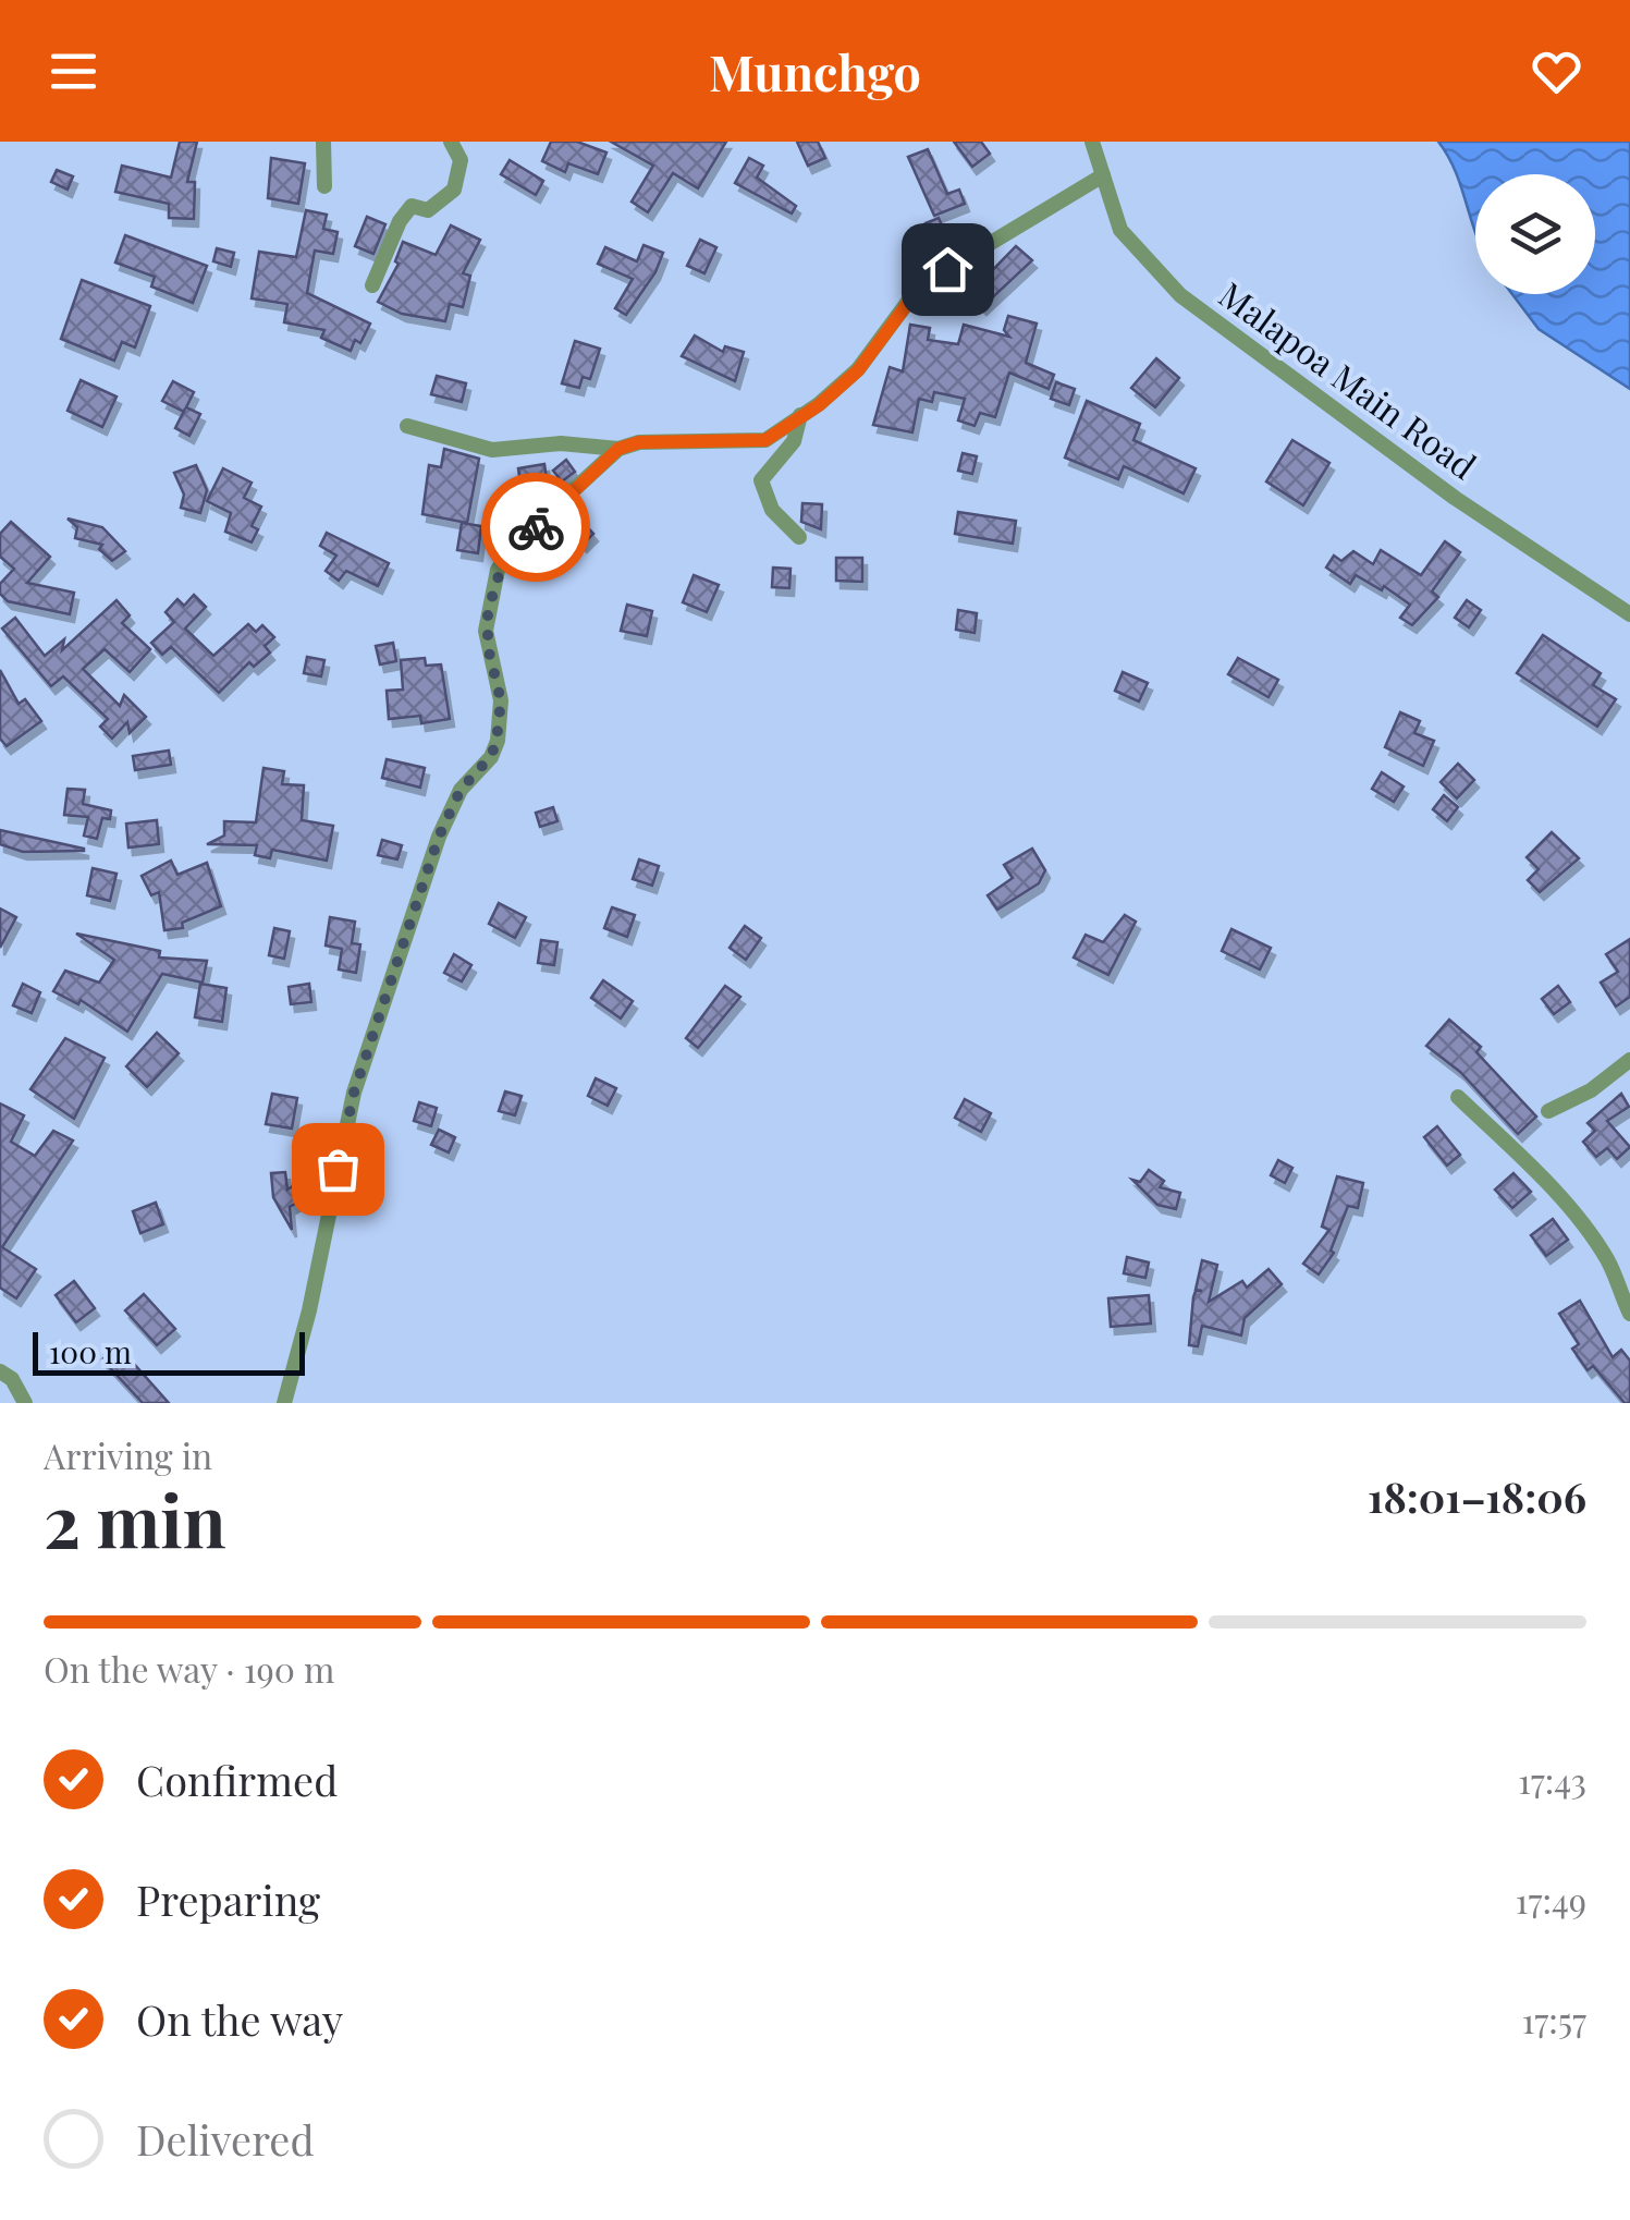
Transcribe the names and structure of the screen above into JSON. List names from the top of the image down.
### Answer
{
  "streets": {
    "street": ["Malapoa Main Road"]
  },
  "scale_bar": "100 m",
  "page": {
    "header": "Munchgo",
    "scale": "100 m",
    "heading": ["2 min", "Arriving in", "18:01–18:06"],
    "bar": "On the way · 190 m",
    "list": [
      ["Confirmed", "17:43"],
      ["Preparing", "17:49"],
      ["On the way", "17:57"],
      "Delivered"
    ]
  }
}
